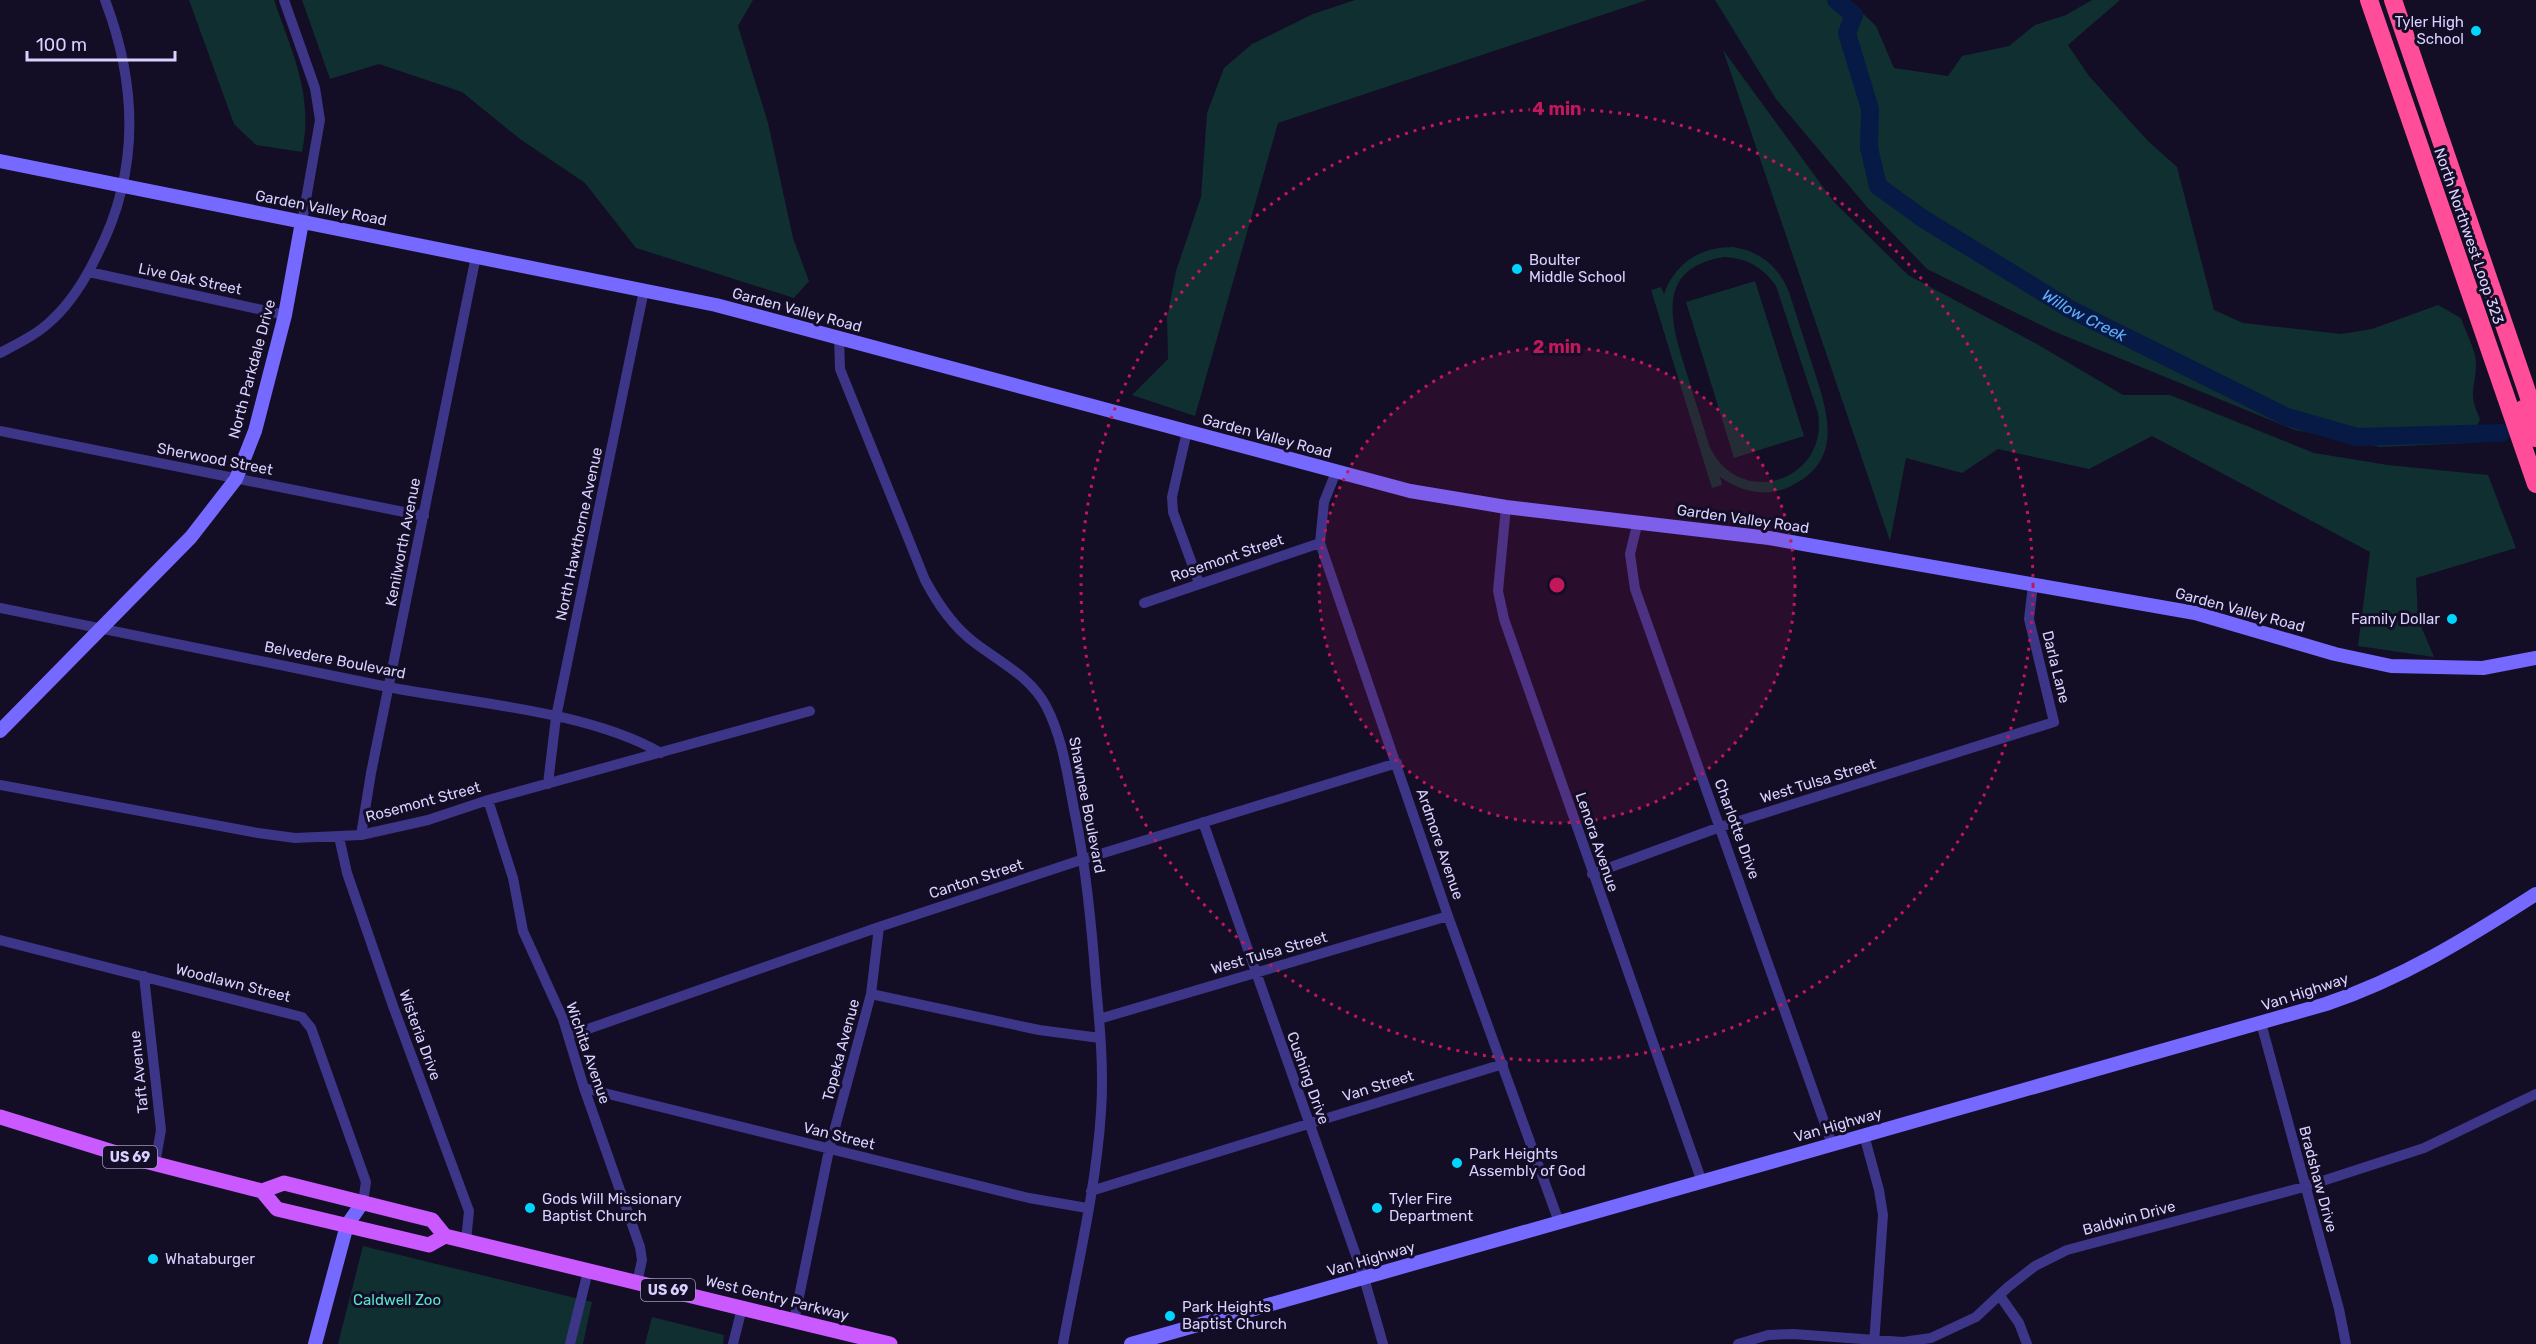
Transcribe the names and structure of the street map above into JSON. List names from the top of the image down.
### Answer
{
  "streets": {
    "highway": ["North Northwest Loop 323"],
    "main road": ["US 69", "West Gentry Parkway"],
    "street": [
      "Garden Valley Road",
      "Live Oak Street",
      "North Parkdale Drive",
      "Sherwood Street",
      "North Hawthorne Avenue",
      "Kenilworth Avenue",
      "Rosemont Street",
      "Belvedere Boulevard",
      "Darla Lane",
      "West Tulsa Street",
      "Shawnee Boulevard",
      "Charlotte Drive",
      "Lenora Avenue",
      "Ardmore Avenue",
      "Canton Street",
      "Woodlawn Street",
      "Van Highway",
      "Wisteria Drive",
      "Topeka Avenue",
      "Wichita Avenue",
      "Taft Avenue",
      "Cushing Drive",
      "Van Street",
      "Bradshaw Drive",
      "Baldwin Drive"
    ]
  },
  "crossings": [
    ["Garden Valley Road", "North Parkdale Drive"],
    ["Garden Valley Road", "North Hawthorne Avenue"],
    ["Garden Valley Road", "Kenilworth Avenue"],
    ["Garden Valley Road", "Darla Lane"],
    ["Garden Valley Road", "Shawnee Boulevard"],
    ["Garden Valley Road", "Charlotte Drive"],
    ["Garden Valley Road", "Lenora Avenue"],
    ["Garden Valley Road", "Ardmore Avenue"],
    ["Live Oak Street", "North Parkdale Drive"],
    ["North Parkdale Drive", "Sherwood Street"],
    ["North Parkdale Drive", "Belvedere Boulevard"],
    ["Sherwood Street", "Kenilworth Avenue"],
    ["North Hawthorne Avenue", "Rosemont Street"],
    ["North Hawthorne Avenue", "Belvedere Boulevard"],
    ["Kenilworth Avenue", "Rosemont Street"],
    ["Kenilworth Avenue", "Belvedere Boulevard"],
    ["Rosemont Street", "Belvedere Boulevard"],
    ["Rosemont Street", "Ardmore Avenue"],
    ["Rosemont Street", "Wisteria Drive"],
    ["Rosemont Street", "Wichita Avenue"],
    ["Darla Lane", "West Tulsa Street"],
    ["West Tulsa Street", "Shawnee Boulevard"],
    ["West Tulsa Street", "Charlotte Drive"],
    ["West Tulsa Street", "Lenora Avenue"],
    ["West Tulsa Street", "Ardmore Avenue"],
    ["West Tulsa Street", "Cushing Drive"],
    ["Shawnee Boulevard", "Canton Street"],
    ["Shawnee Boulevard", "Van Street"],
    ["Charlotte Drive", "Van Highway"],
    ["Lenora Avenue", "Van Highway"],
    ["Ardmore Avenue", "Canton Street"],
    ["Ardmore Avenue", "Van Highway"],
    ["Ardmore Avenue", "Van Street"],
    ["Canton Street", "Topeka Avenue"],
    ["Canton Street", "Wichita Avenue"],
    ["Canton Street", "Cushing Drive"],
    ["Woodlawn Street", "Taft Avenue"],
    ["Woodlawn Street", "West Gentry Parkway"],
    ["Van Highway", "Cushing Drive"],
    ["Van Highway", "Bradshaw Drive"],
    ["Wisteria Drive", "West Gentry Parkway"],
    ["Topeka Avenue", "Van Street"],
    ["Topeka Avenue", "West Gentry Parkway"],
    ["Wichita Avenue", "Van Street"],
    ["Wichita Avenue", "West Gentry Parkway"],
    ["Taft Avenue", "West Gentry Parkway"],
    ["Cushing Drive", "Van Street"],
    ["Bradshaw Drive", "Baldwin Drive"]
  ],
  "water": ["Willow Creek"],
  "parks": ["Caldwell Zoo"],
  "places": [
    "Tyler High School",
    "Boulter Middle School",
    "Family Dollar",
    "Park Heights Assembly of God",
    "Gods Will Missionary Baptist Church",
    "Tyler Fire Department",
    "Whataburger",
    "Park Heights Baptist Church"
  ],
  "scale_bar": "100 m",
  "rings": ["4 min", "2 min"]
}
